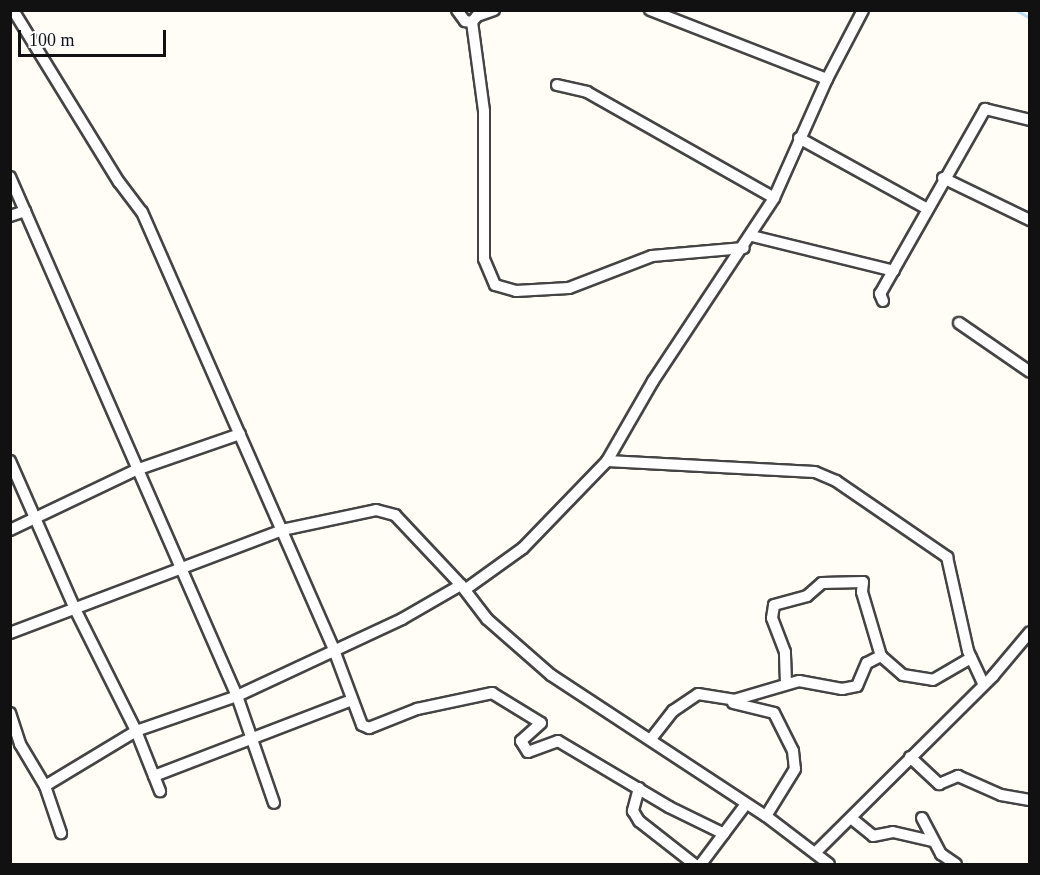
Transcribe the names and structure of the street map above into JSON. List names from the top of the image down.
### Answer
{
  "scale_bar": "100 m"
}
